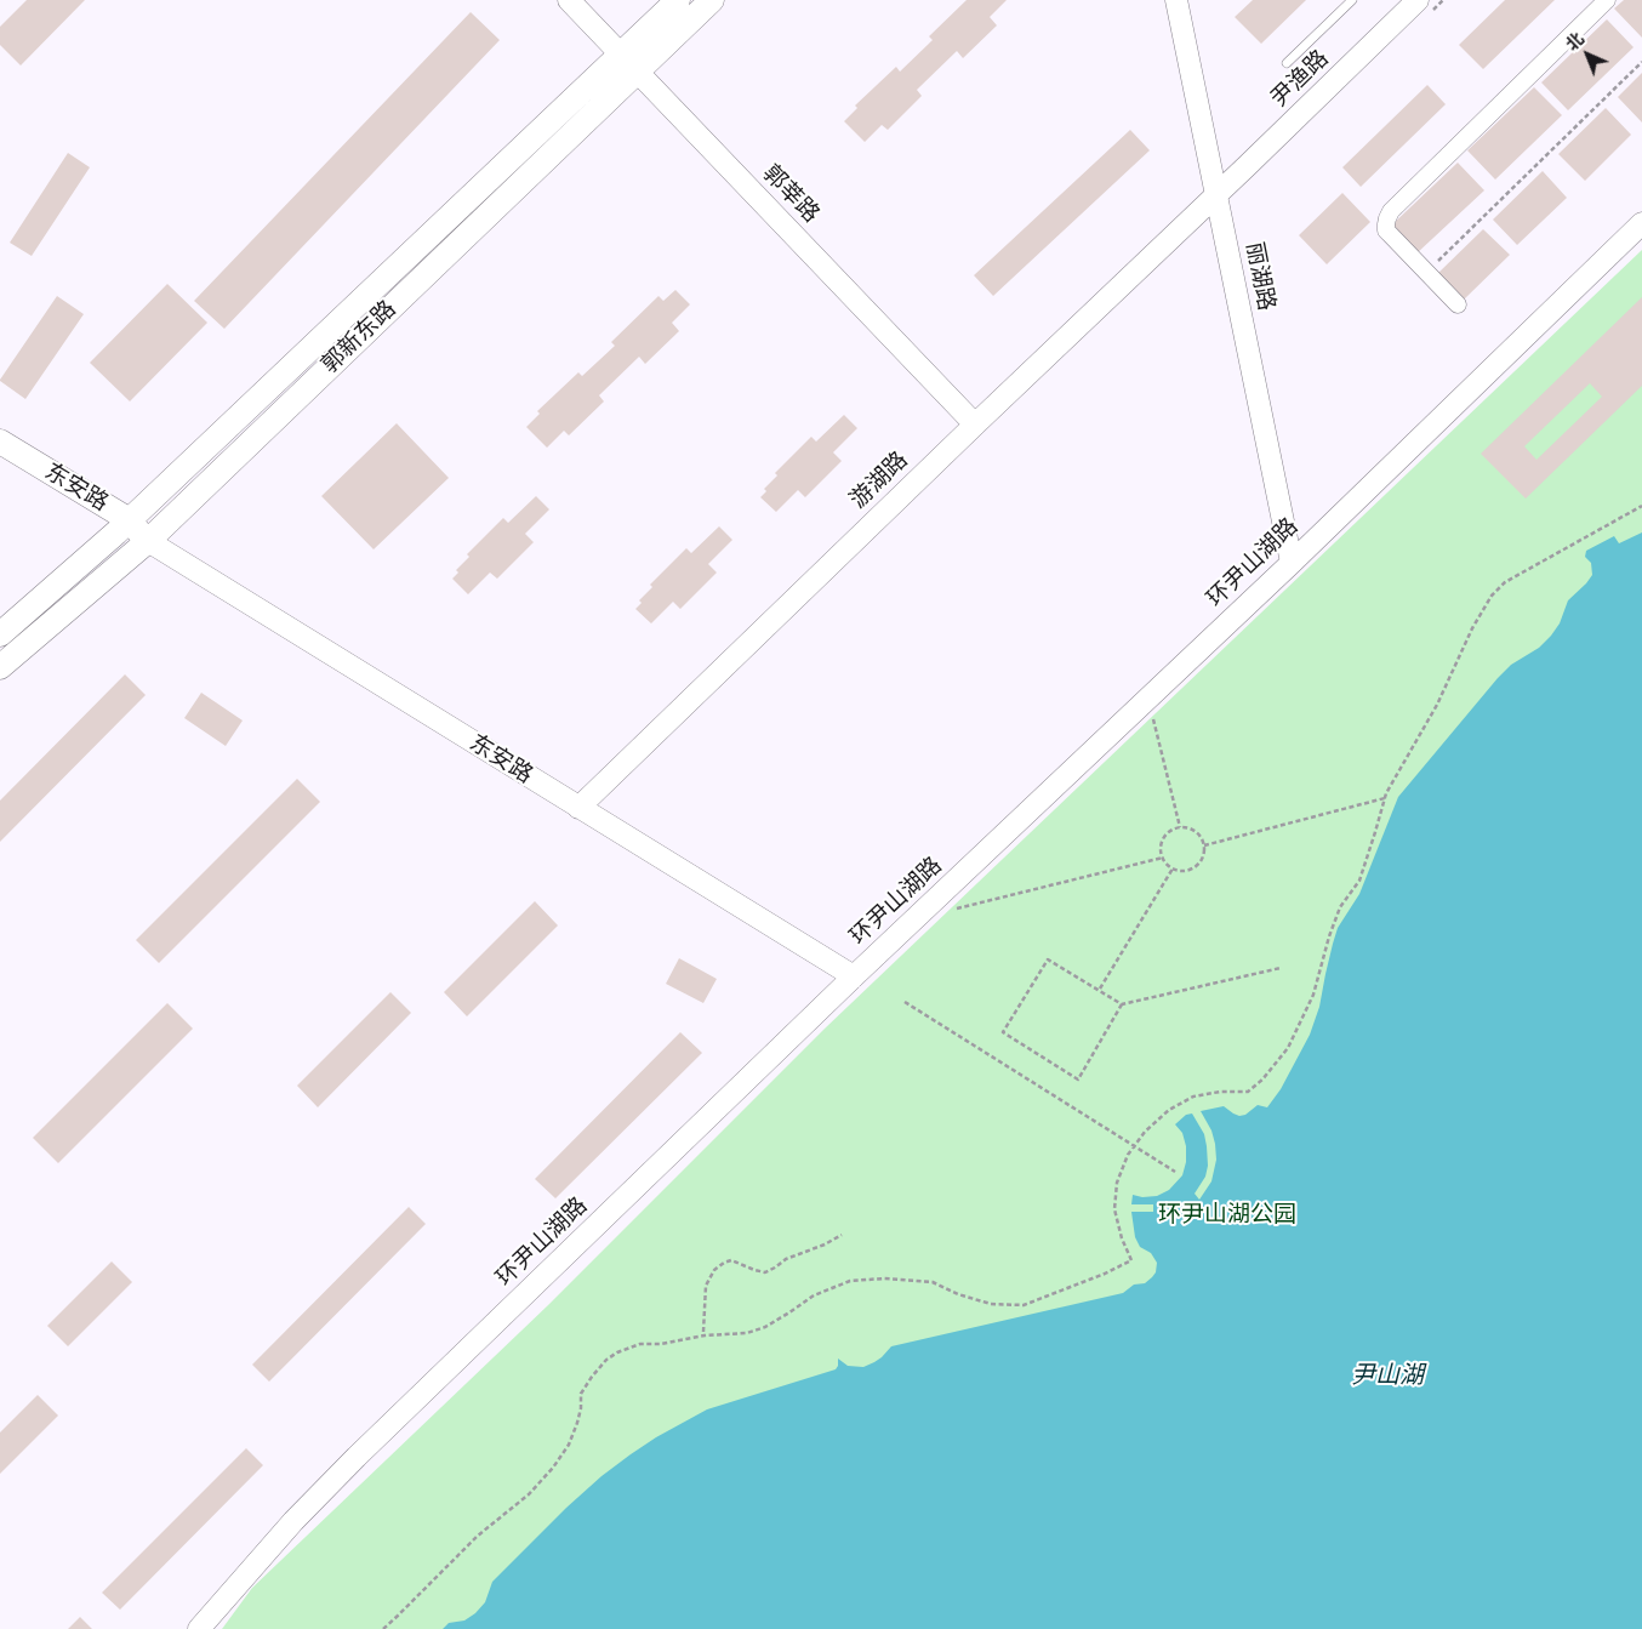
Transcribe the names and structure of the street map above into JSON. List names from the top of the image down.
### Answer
{
  "streets": {
    "main road": ["郭新东路", "东安路"],
    "street": [
      "尹渔路",
      "郭莘路",
      "丽湖路",
      "游湖路",
      "环尹山湖路"
    ]
  },
  "crossings": [
    ["尹渔路", "丽湖路"],
    ["尹渔路", "游湖路"],
    ["郭莘路", "郭新东路"],
    ["郭莘路", "游湖路"],
    ["丽湖路", "游湖路"],
    ["丽湖路", "环尹山湖路"],
    ["郭新东路", "东安路"],
    ["游湖路", "东安路"],
    ["东安路", "环尹山湖路"]
  ],
  "water": ["尹山湖"],
  "parks": ["环尹山湖公园"],
  "north": "top left"
}
